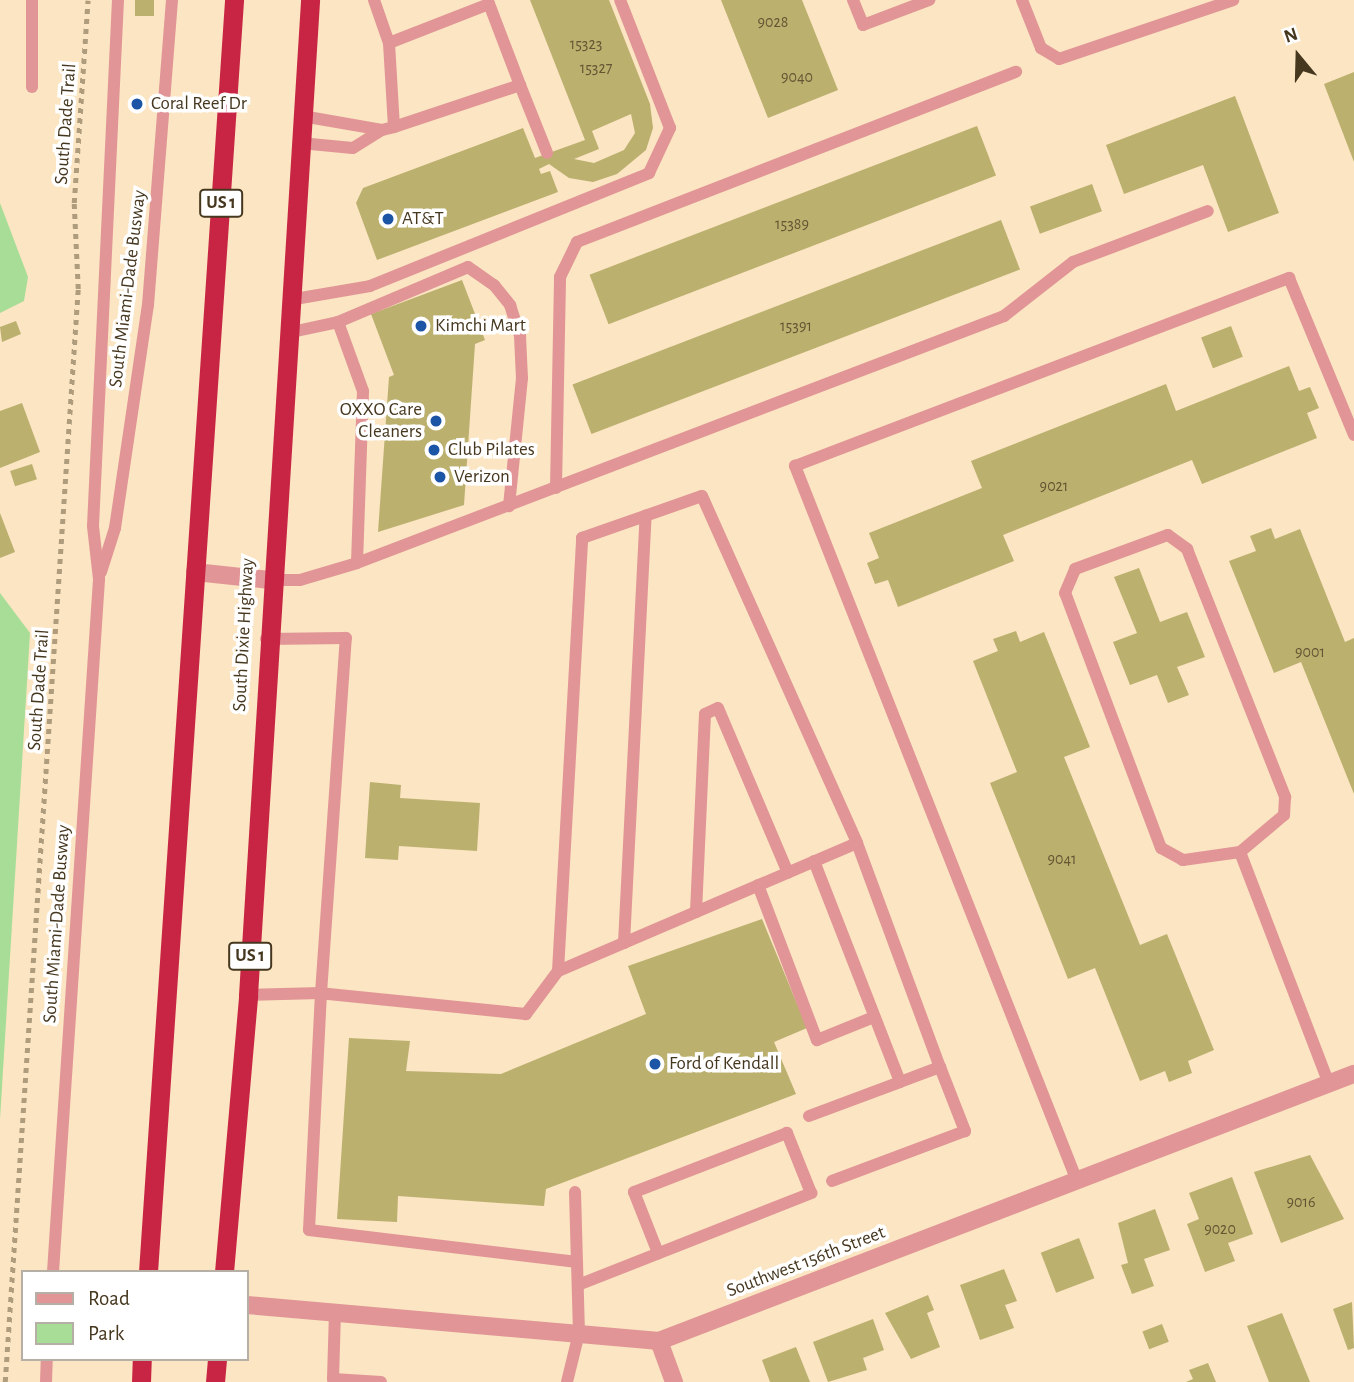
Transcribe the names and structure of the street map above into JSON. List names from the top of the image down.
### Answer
{
  "streets": {
    "highway": ["US 1", "South Dixie Highway"],
    "street": ["Southwest 156th Street"],
    "lane": ["South Miami-Dade Busway"],
    "path": ["South Dade Trail"]
  },
  "places": [
    "Coral Reef Dr",
    "AT&T",
    "Kimchi Mart",
    "OXXO Care Cleaners",
    "Club Pilates",
    "Verizon",
    "Ford of Kendall"
  ],
  "house_numbers": [
    "9028",
    "15323",
    "15327",
    "9040",
    "15389",
    "15391",
    "9021",
    "9001",
    "9041",
    "9016",
    "9020"
  ],
  "legend": ["Road", "Park"],
  "north": "top"
}
